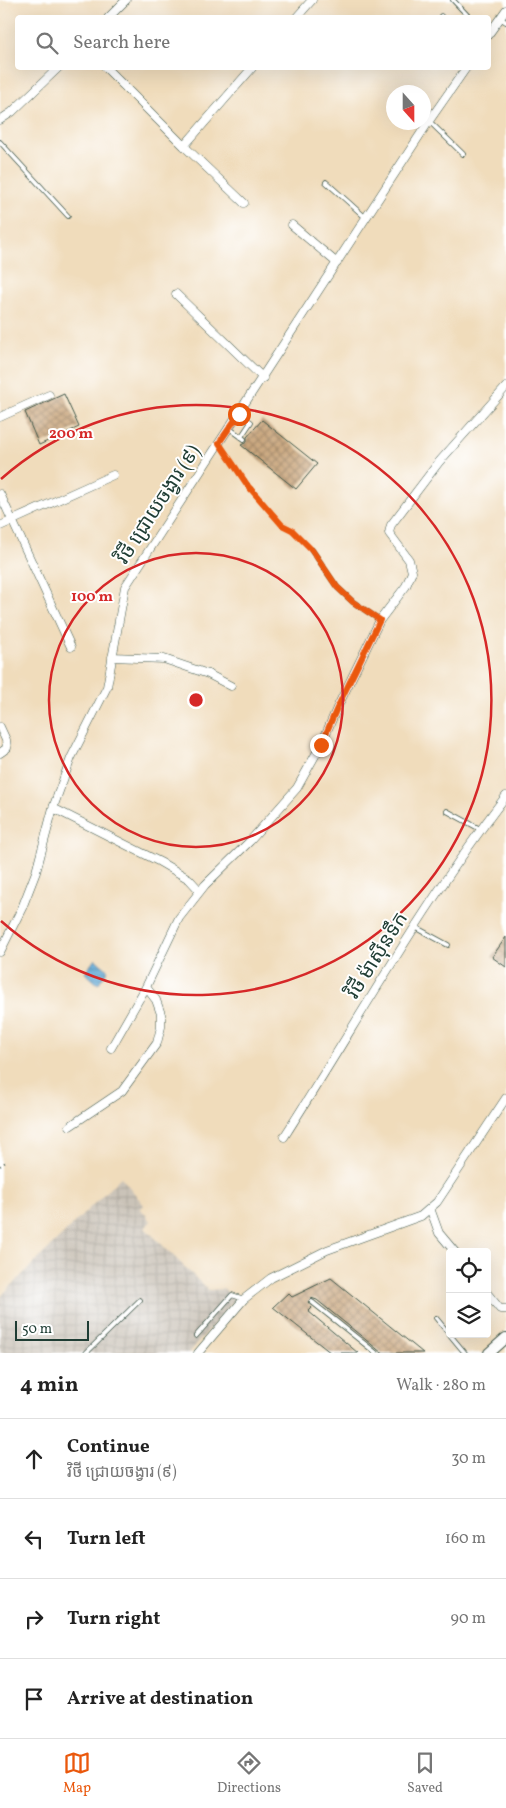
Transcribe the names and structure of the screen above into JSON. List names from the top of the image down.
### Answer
{
  "streets": {
    "street": ["វិថី ជ្រោយចង្វារ (៩)", "វិថី ម៉ាស៊ីនទឹក"]
  },
  "scale_bar": "50 m",
  "north": "bottom",
  "page": {
    "search": "Search here",
    "scale": "50 m",
    "heading": ["4 min", "Walk · 280 m"],
    "list": [
      ["Continue", "វិថី ជ្រោយចង្វារ (៩)", "30 m"],
      ["Turn left", "160 m"],
      ["Turn right", "90 m"],
      "Arrive at destination"
    ],
    "nav": ["Map", "Directions", "Saved"]
  },
  "rings": ["200 m", "100 m"]
}
